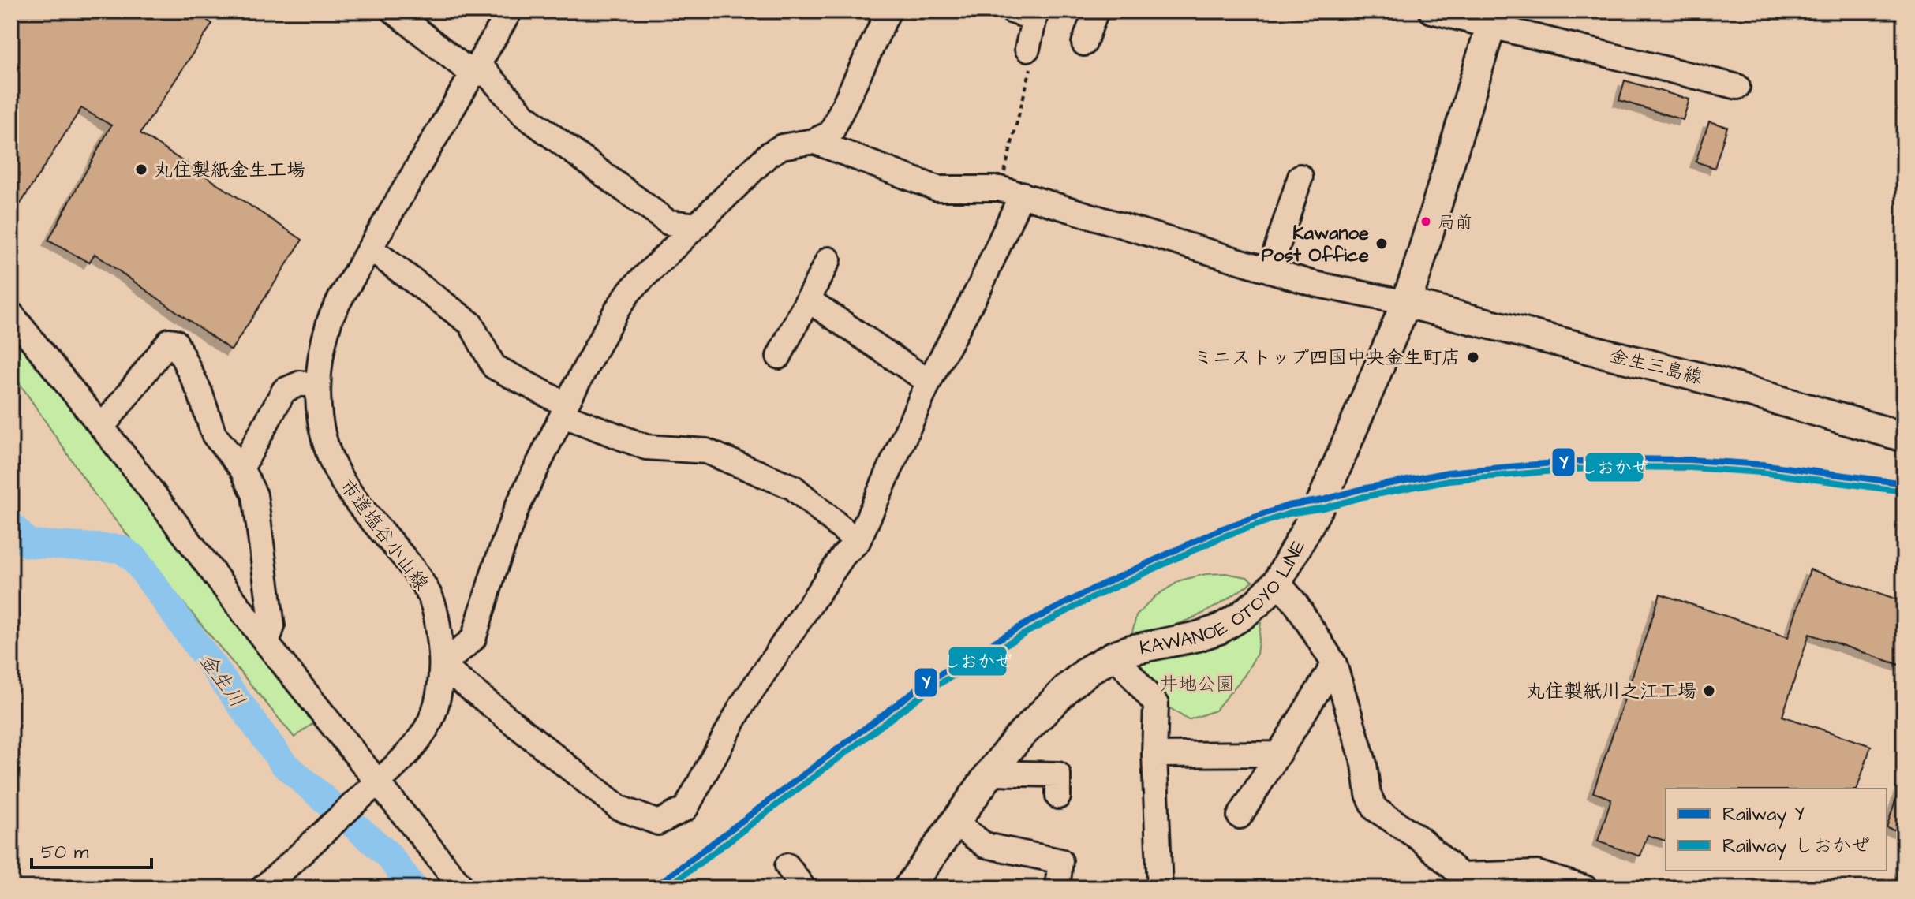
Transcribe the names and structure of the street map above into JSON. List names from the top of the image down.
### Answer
{
  "streets": {
    "main road": ["金生三島線", "KAWANOE OTOYO LINE"],
    "street": ["市道塩谷小山線"]
  },
  "crossings": [
    ["金生三島線", "KAWANOE OTOYO LINE"]
  ],
  "water": ["金生川"],
  "parks": ["井地公園"],
  "places": [
    "丸住製紙金生工場",
    "局前",
    "Kawanoe Post Office",
    "ミニストップ四国中央金生町店",
    "丸住製紙川之江工場"
  ],
  "lines": ["rail line Y", "rail line しおかぜ"],
  "legend": ["Railway Y", "Railway しおかぜ"],
  "scale_bar": "50 m"
}
